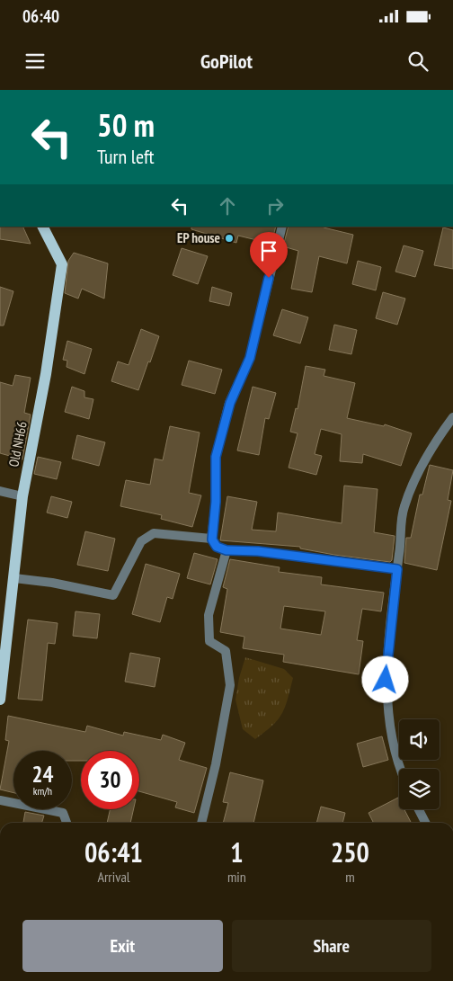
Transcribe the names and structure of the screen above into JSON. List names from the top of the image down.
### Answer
{
  "streets": {
    "main road": ["Old NH66"]
  },
  "places": ["EP house"],
  "page": {
    "status": "06:40",
    "header": "GoPilot",
    "turn": ["50 m", "Turn left"],
    "speed": "24 km/h",
    "limit": "30",
    "eta": [
      "06:41",
      "Arrival",
      "1",
      "min",
      "250",
      "m"
    ],
    "buttons": ["Exit", "Share"]
  }
}
